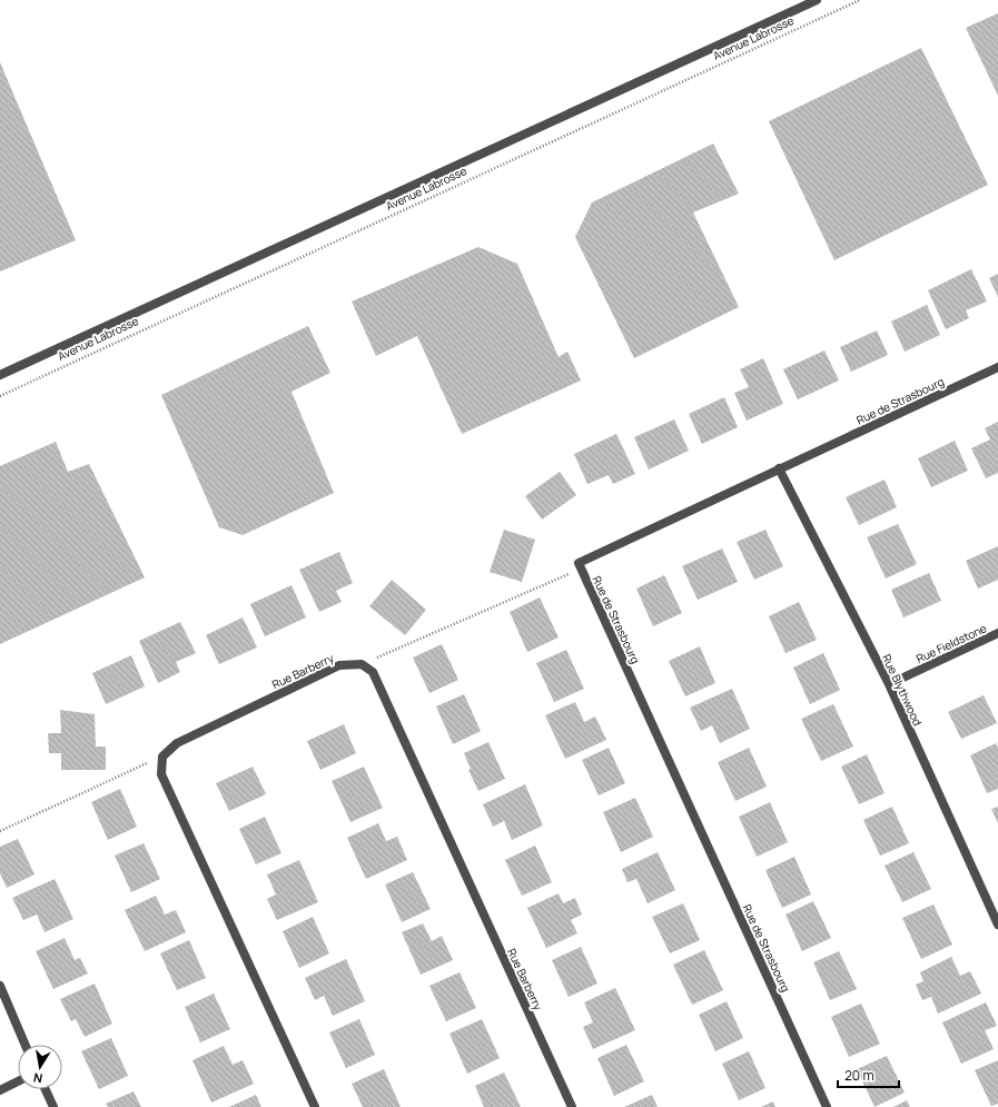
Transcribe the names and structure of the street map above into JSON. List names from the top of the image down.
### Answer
{
  "streets": {
    "street": [
      "Avenue Labrosse",
      "Rue de Strasbourg",
      "Rue Fieldstone",
      "Rue Barberry",
      "Rue Blythwood"
    ]
  },
  "crossings": [
    ["Rue de Strasbourg", "Rue Blythwood"],
    ["Rue Fieldstone", "Rue Blythwood"]
  ],
  "scale_bar": "20 m",
  "north": "bottom"
}
